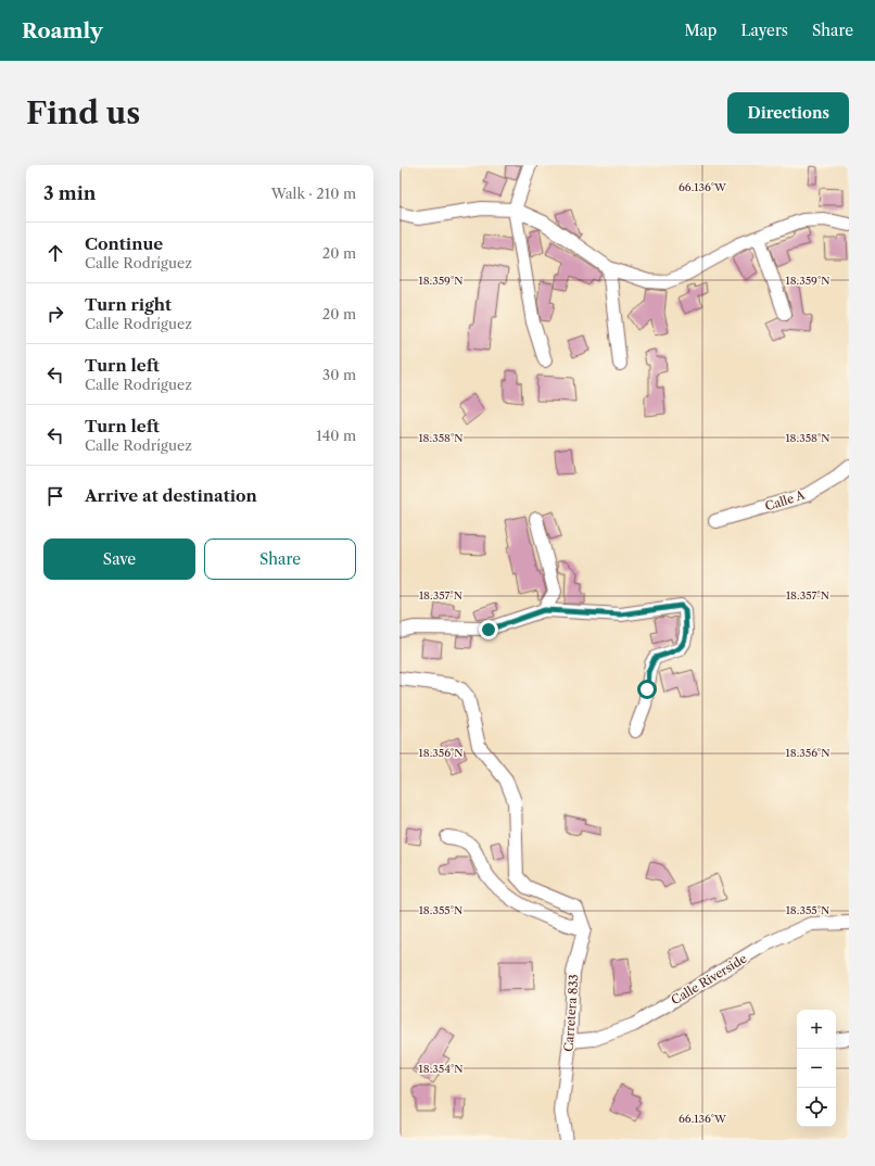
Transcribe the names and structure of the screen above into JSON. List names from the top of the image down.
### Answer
{
  "streets": {
    "street": ["Calle A", "Calle Riverside", "Carretera 833"]
  },
  "crossings": [
    ["Calle Riverside", "Carretera 833"]
  ],
  "page": {
    "header": "Roamly",
    "nav": ["Map", "Layers", "Share"],
    "buttons": [
      "Directions",
      ["Save", "Share"]
    ],
    "title": "Find us",
    "heading": ["3 min", "Walk · 210 m"],
    "list": [
      ["Continue", "Calle Rodríguez", "20 m"],
      ["Turn right", "Calle Rodríguez", "20 m"],
      ["Turn left", "Calle Rodríguez", "30 m"],
      ["Turn left", "Calle Rodríguez", "140 m"],
      "Arrive at destination"
    ],
    "map_buttons": ["+", "−"]
  },
  "coordinates": [
    "66.136°W",
    "18.359°N",
    "18.358°N",
    "18.357°N",
    "18.356°N",
    "18.355°N",
    "18.354°N"
  ]
}
